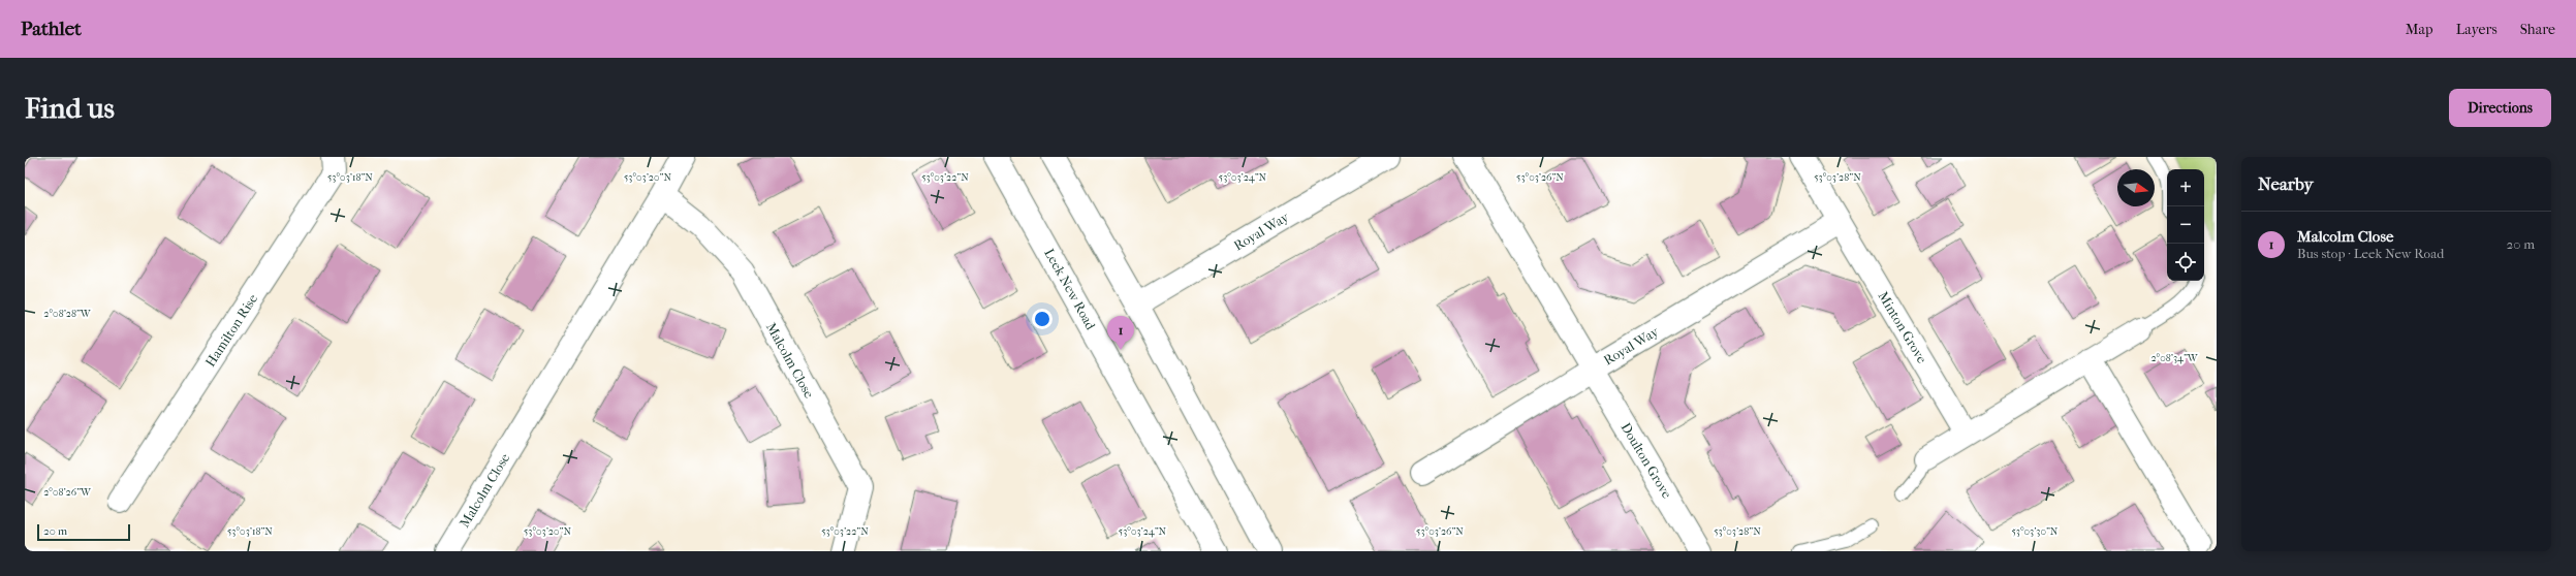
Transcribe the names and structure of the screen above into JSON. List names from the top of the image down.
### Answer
{
  "streets": {
    "main road": [
      "Royal Way",
      "Leek New Road",
      "Minton Grove",
      "Hamilton Rise",
      "Malcolm Close",
      "Doulton Grove"
    ]
  },
  "crossings": [
    ["Royal Way", "Minton Grove"],
    ["Royal Way", "Doulton Grove"]
  ],
  "scale_bar": "20 m",
  "north": "right",
  "page": {
    "header": "Pathlet",
    "nav": ["Map", "Layers", "Share"],
    "buttons": "Directions",
    "title": "Find us",
    "heading": "Nearby",
    "map_buttons": ["+", "−"],
    "list": [
      {
        "mark": "1",
        "name": "Malcolm Close",
        "note": "Bus stop · Leek New Road",
        "value": "20 m"
      }
    ],
    "pins": "1",
    "scale": "20 m"
  },
  "coordinates": [
    "53°03'18\"N",
    "53°03'20\"N",
    "53°03'22\"N",
    "53°03'24\"N",
    "53°03'26\"N",
    "53°03'28\"N",
    "2°08'28\"W",
    "2°08'34\"W",
    "2°08'26\"W",
    "53°03'30\"N"
  ]
}
